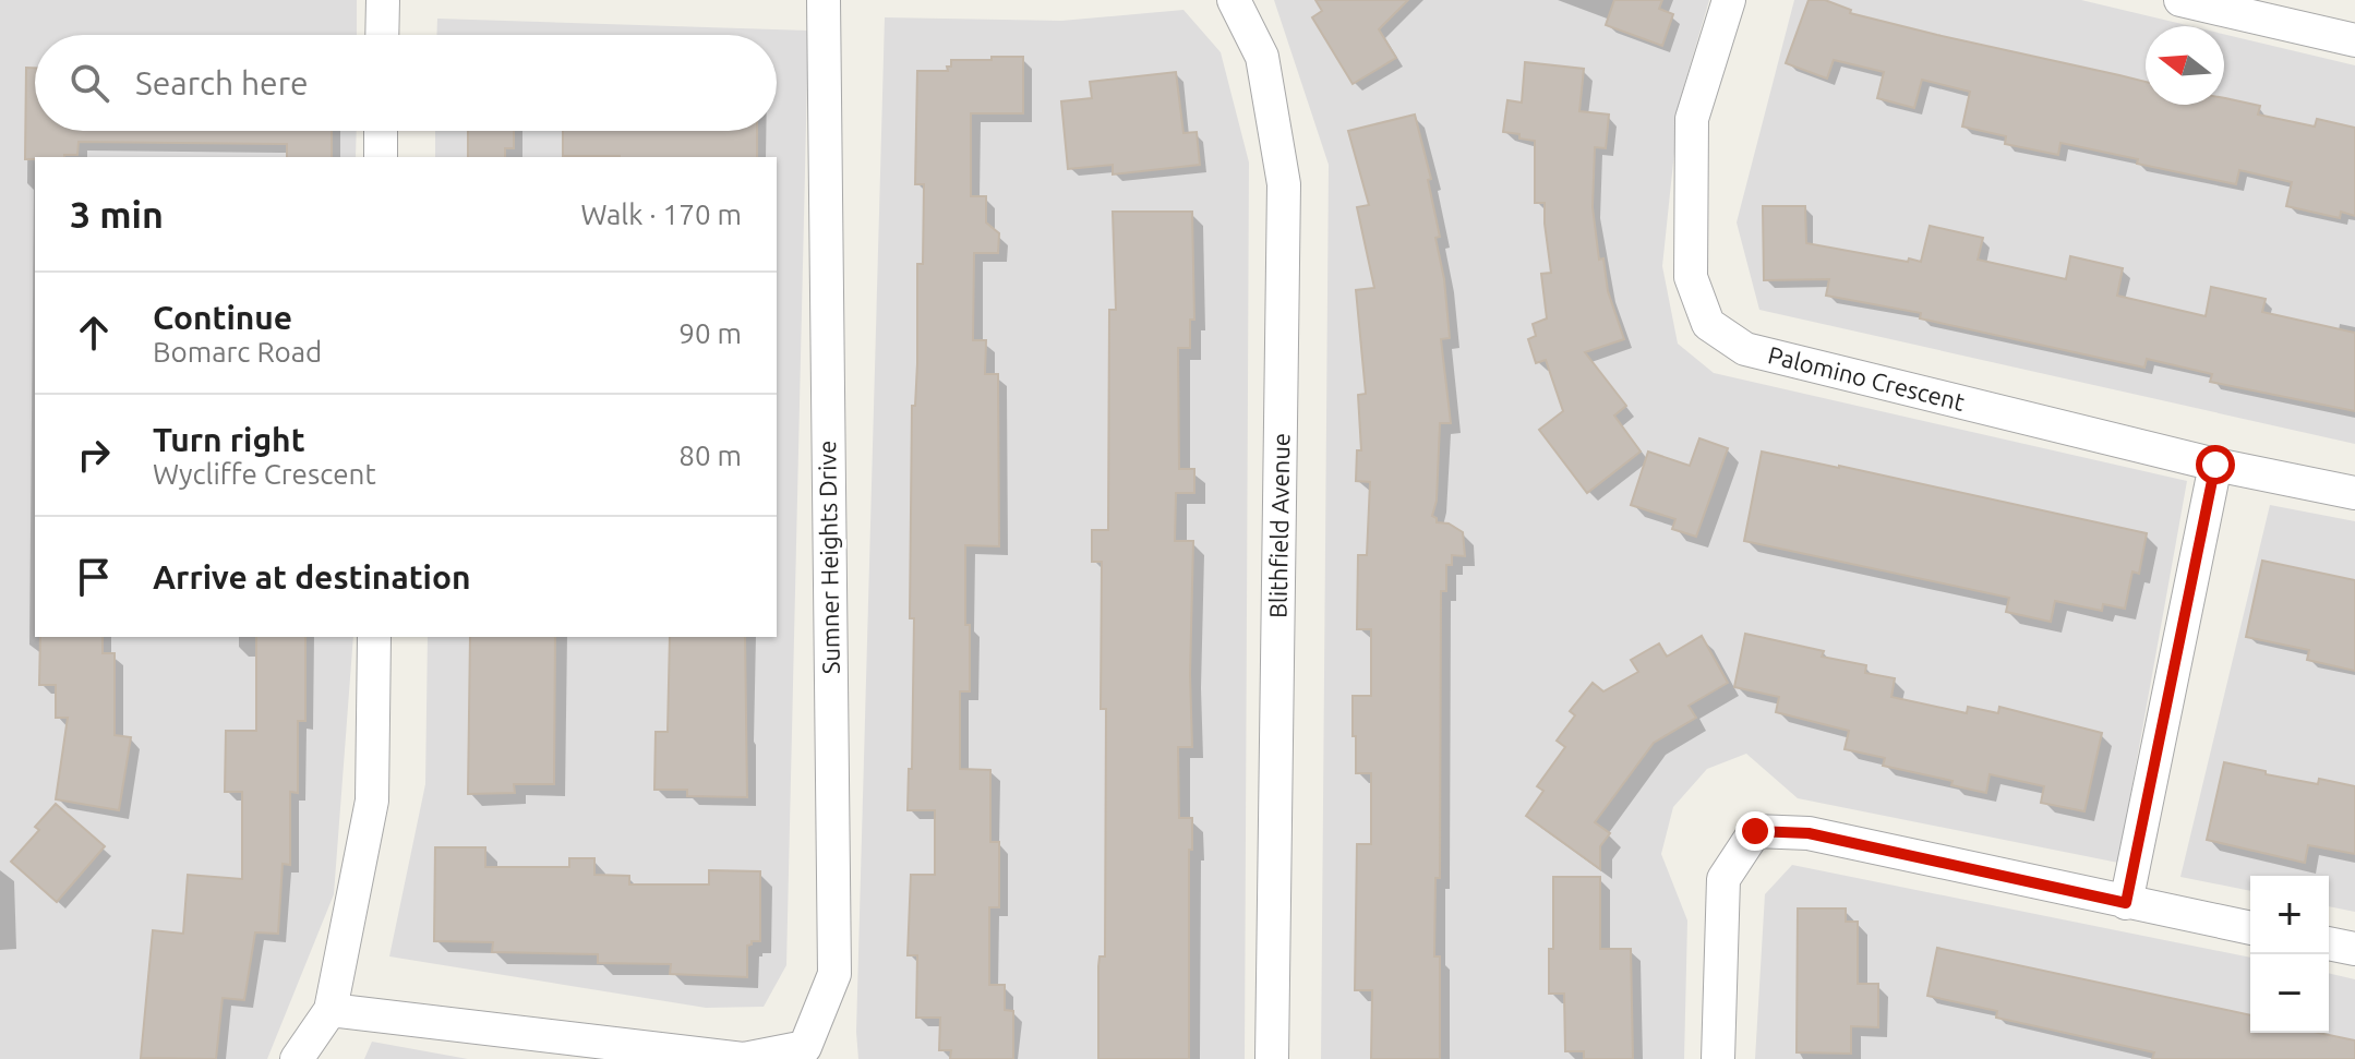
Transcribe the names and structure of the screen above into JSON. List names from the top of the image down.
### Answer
{
  "streets": {
    "street": ["Palomino Crescent", "Blithfield Avenue", "Sumner Heights Drive"]
  },
  "north": "left",
  "page": {
    "search": "Search here",
    "heading": ["3 min", "Walk · 170 m"],
    "list": [
      ["Continue", "Bomarc Road", "90 m"],
      ["Turn right", "Wycliffe Crescent", "80 m"],
      "Arrive at destination"
    ],
    "map_buttons": ["+", "−"]
  }
}
